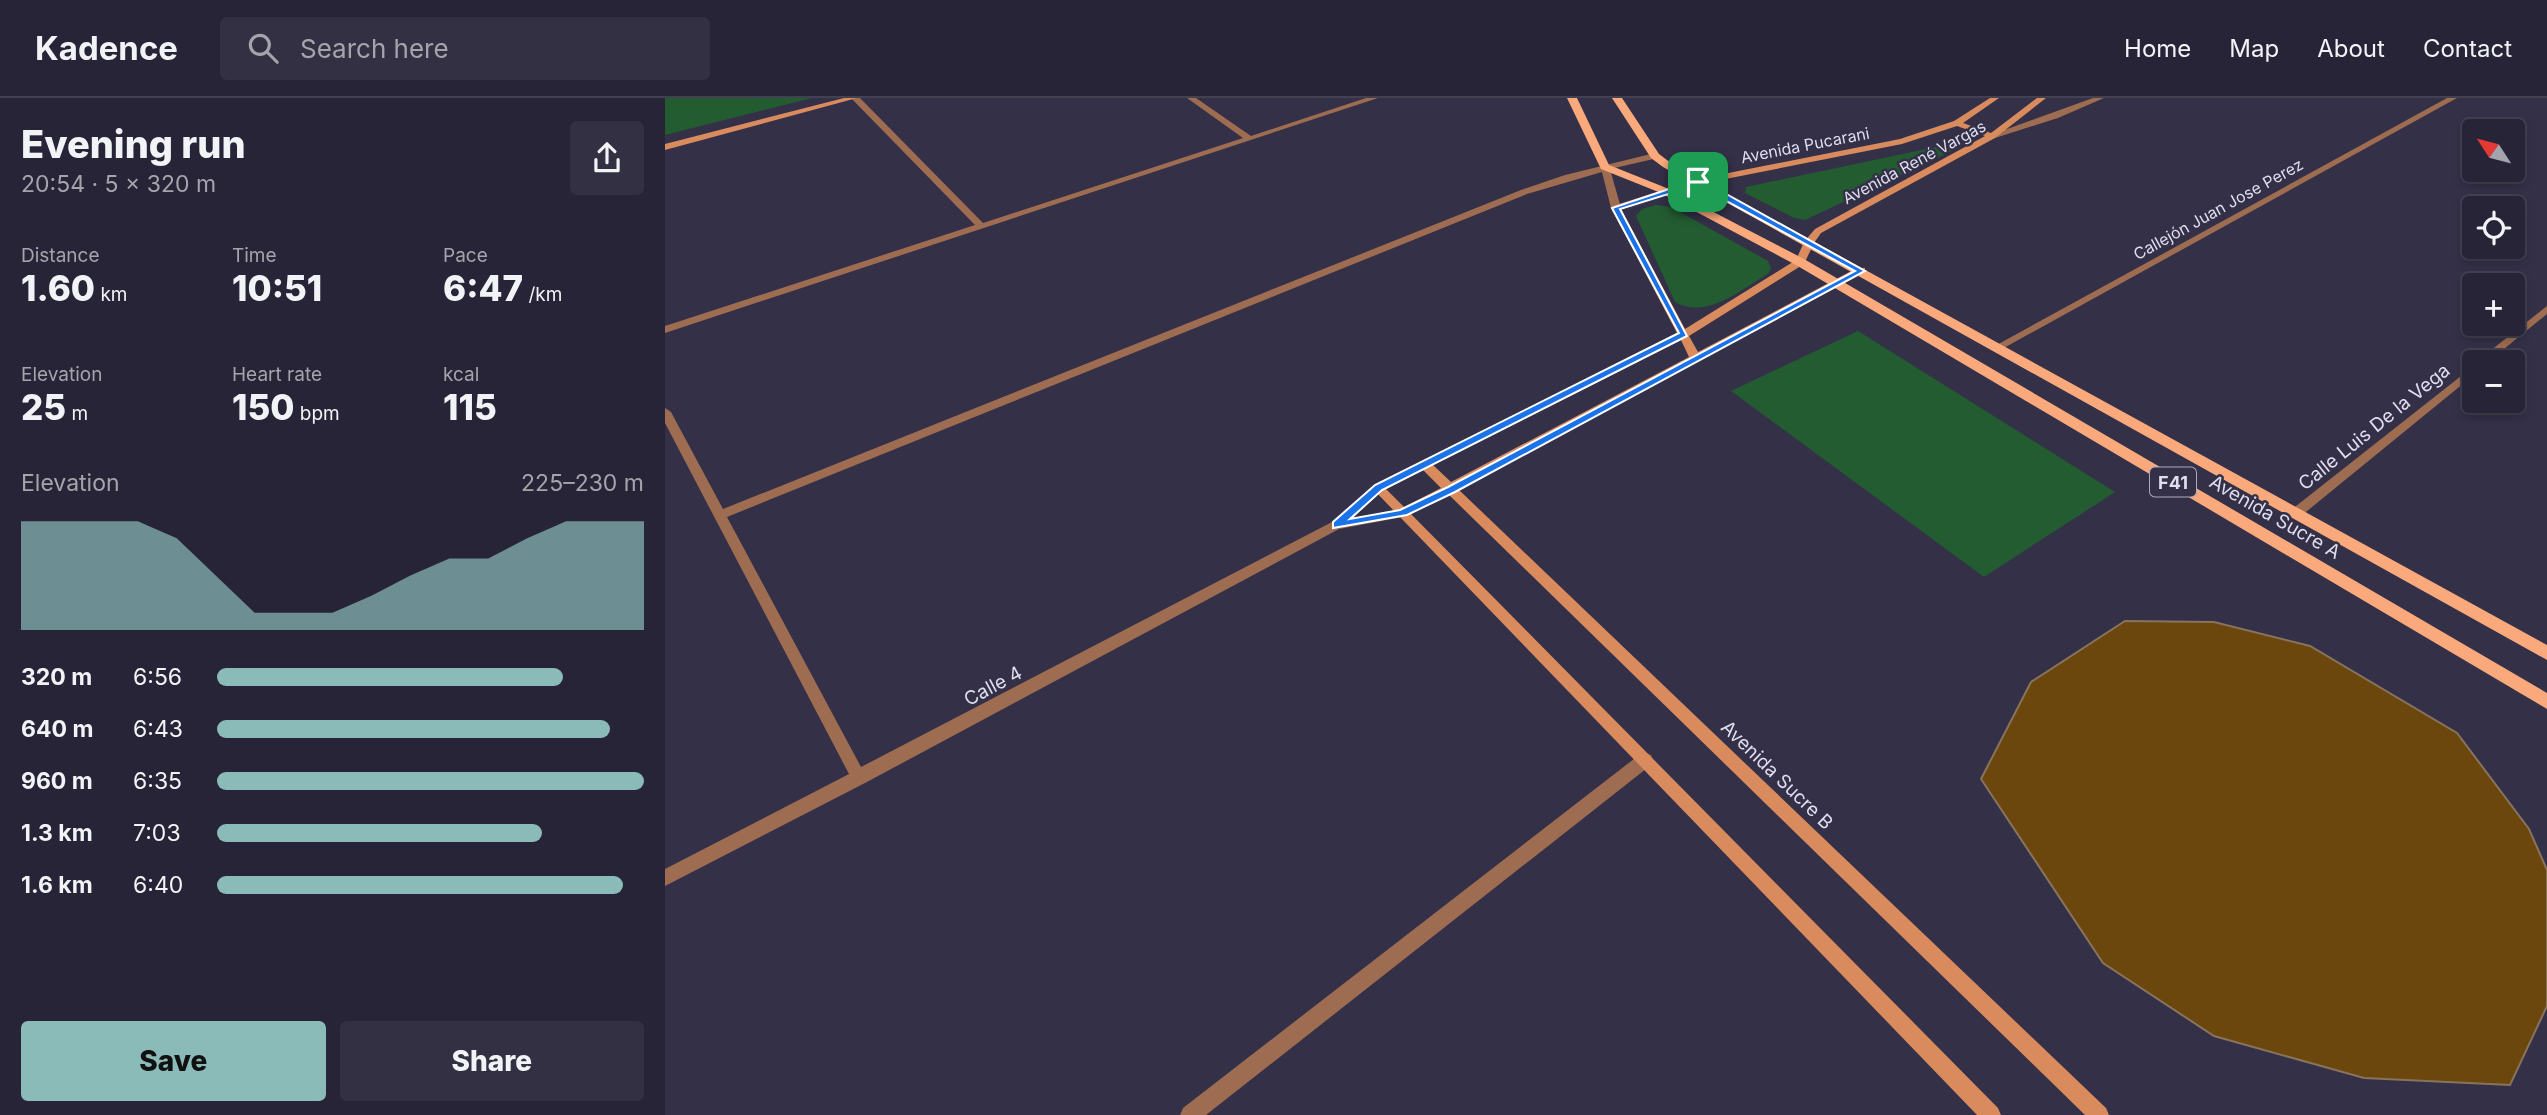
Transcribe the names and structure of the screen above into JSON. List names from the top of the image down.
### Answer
{
  "streets": {
    "main road": ["F41", "Avenida Sucre A"],
    "street": [
      "Avenida Pucarani",
      "Avenida René Vargas",
      "Callejón Juan Jose Perez",
      "Calle Luis De la Vega",
      "Calle 4",
      "Avenida Sucre B"
    ]
  },
  "crossings": [
    ["Avenida Pucarani", "F41"],
    ["Avenida René Vargas", "F41"],
    ["Avenida René Vargas", "Avenida Sucre A"],
    ["Callejón Juan Jose Perez", "Avenida Sucre A"],
    ["Calle Luis De la Vega", "Avenida Sucre A"],
    ["F41", "Avenida Sucre A"]
  ],
  "north": "top left",
  "page": {
    "header": "Kadence",
    "search": "Search here",
    "nav": [
      "Home",
      "Map",
      "About",
      "Contact"
    ],
    "heading": ["Evening run", "20:54 · 5 × 320 m"],
    "map_buttons": ["+", "−"],
    "stats": [
      ["Distance", "1.60 km"],
      ["Time", "10:51"],
      ["Pace", "6:47 /km"],
      ["Elevation", "25 m"],
      ["Heart rate", "150 bpm"],
      ["kcal", "115"]
    ],
    "chart": ["Elevation", "225–230 m"],
    "list": [
      {
        "name": "320 m",
        "note": "6:56"
      },
      {
        "name": "640 m",
        "note": "6:43"
      },
      {
        "name": "960 m",
        "note": "6:35"
      },
      {
        "name": "1.3 km",
        "note": "7:03"
      },
      {
        "name": "1.6 km",
        "note": "6:40"
      }
    ],
    "buttons": ["Save", "Share"]
  }
}
